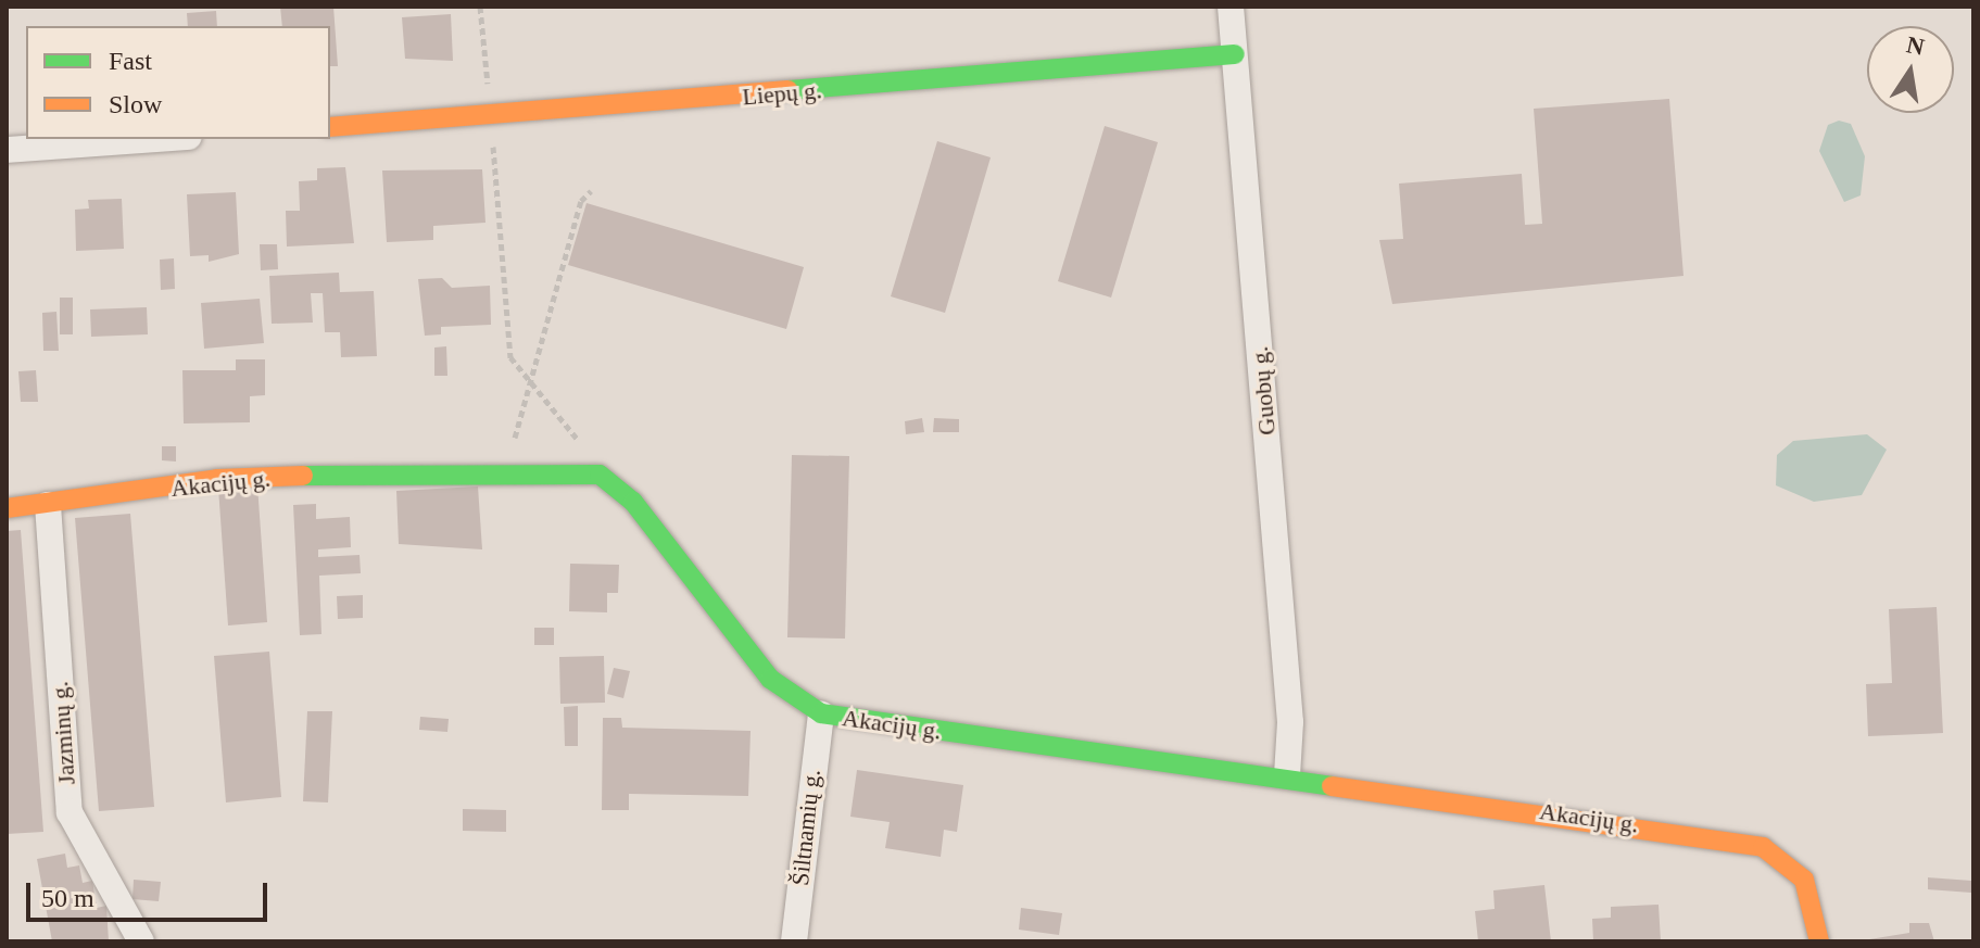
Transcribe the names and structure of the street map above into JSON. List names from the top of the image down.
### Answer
{
  "streets": {
    "street": [
      "Liepų g.",
      "Guobų g.",
      "Akacijų g.",
      "Jazminų g.",
      "Šiltnamių g."
    ]
  },
  "crossings": [
    ["Liepų g.", "Guobų g."],
    ["Guobų g.", "Akacijų g."],
    ["Akacijų g.", "Jazminų g."],
    ["Akacijų g.", "Šiltnamių g."]
  ],
  "legend": ["Fast", "Slow"],
  "scale_bar": "50 m",
  "north": "top"
}
